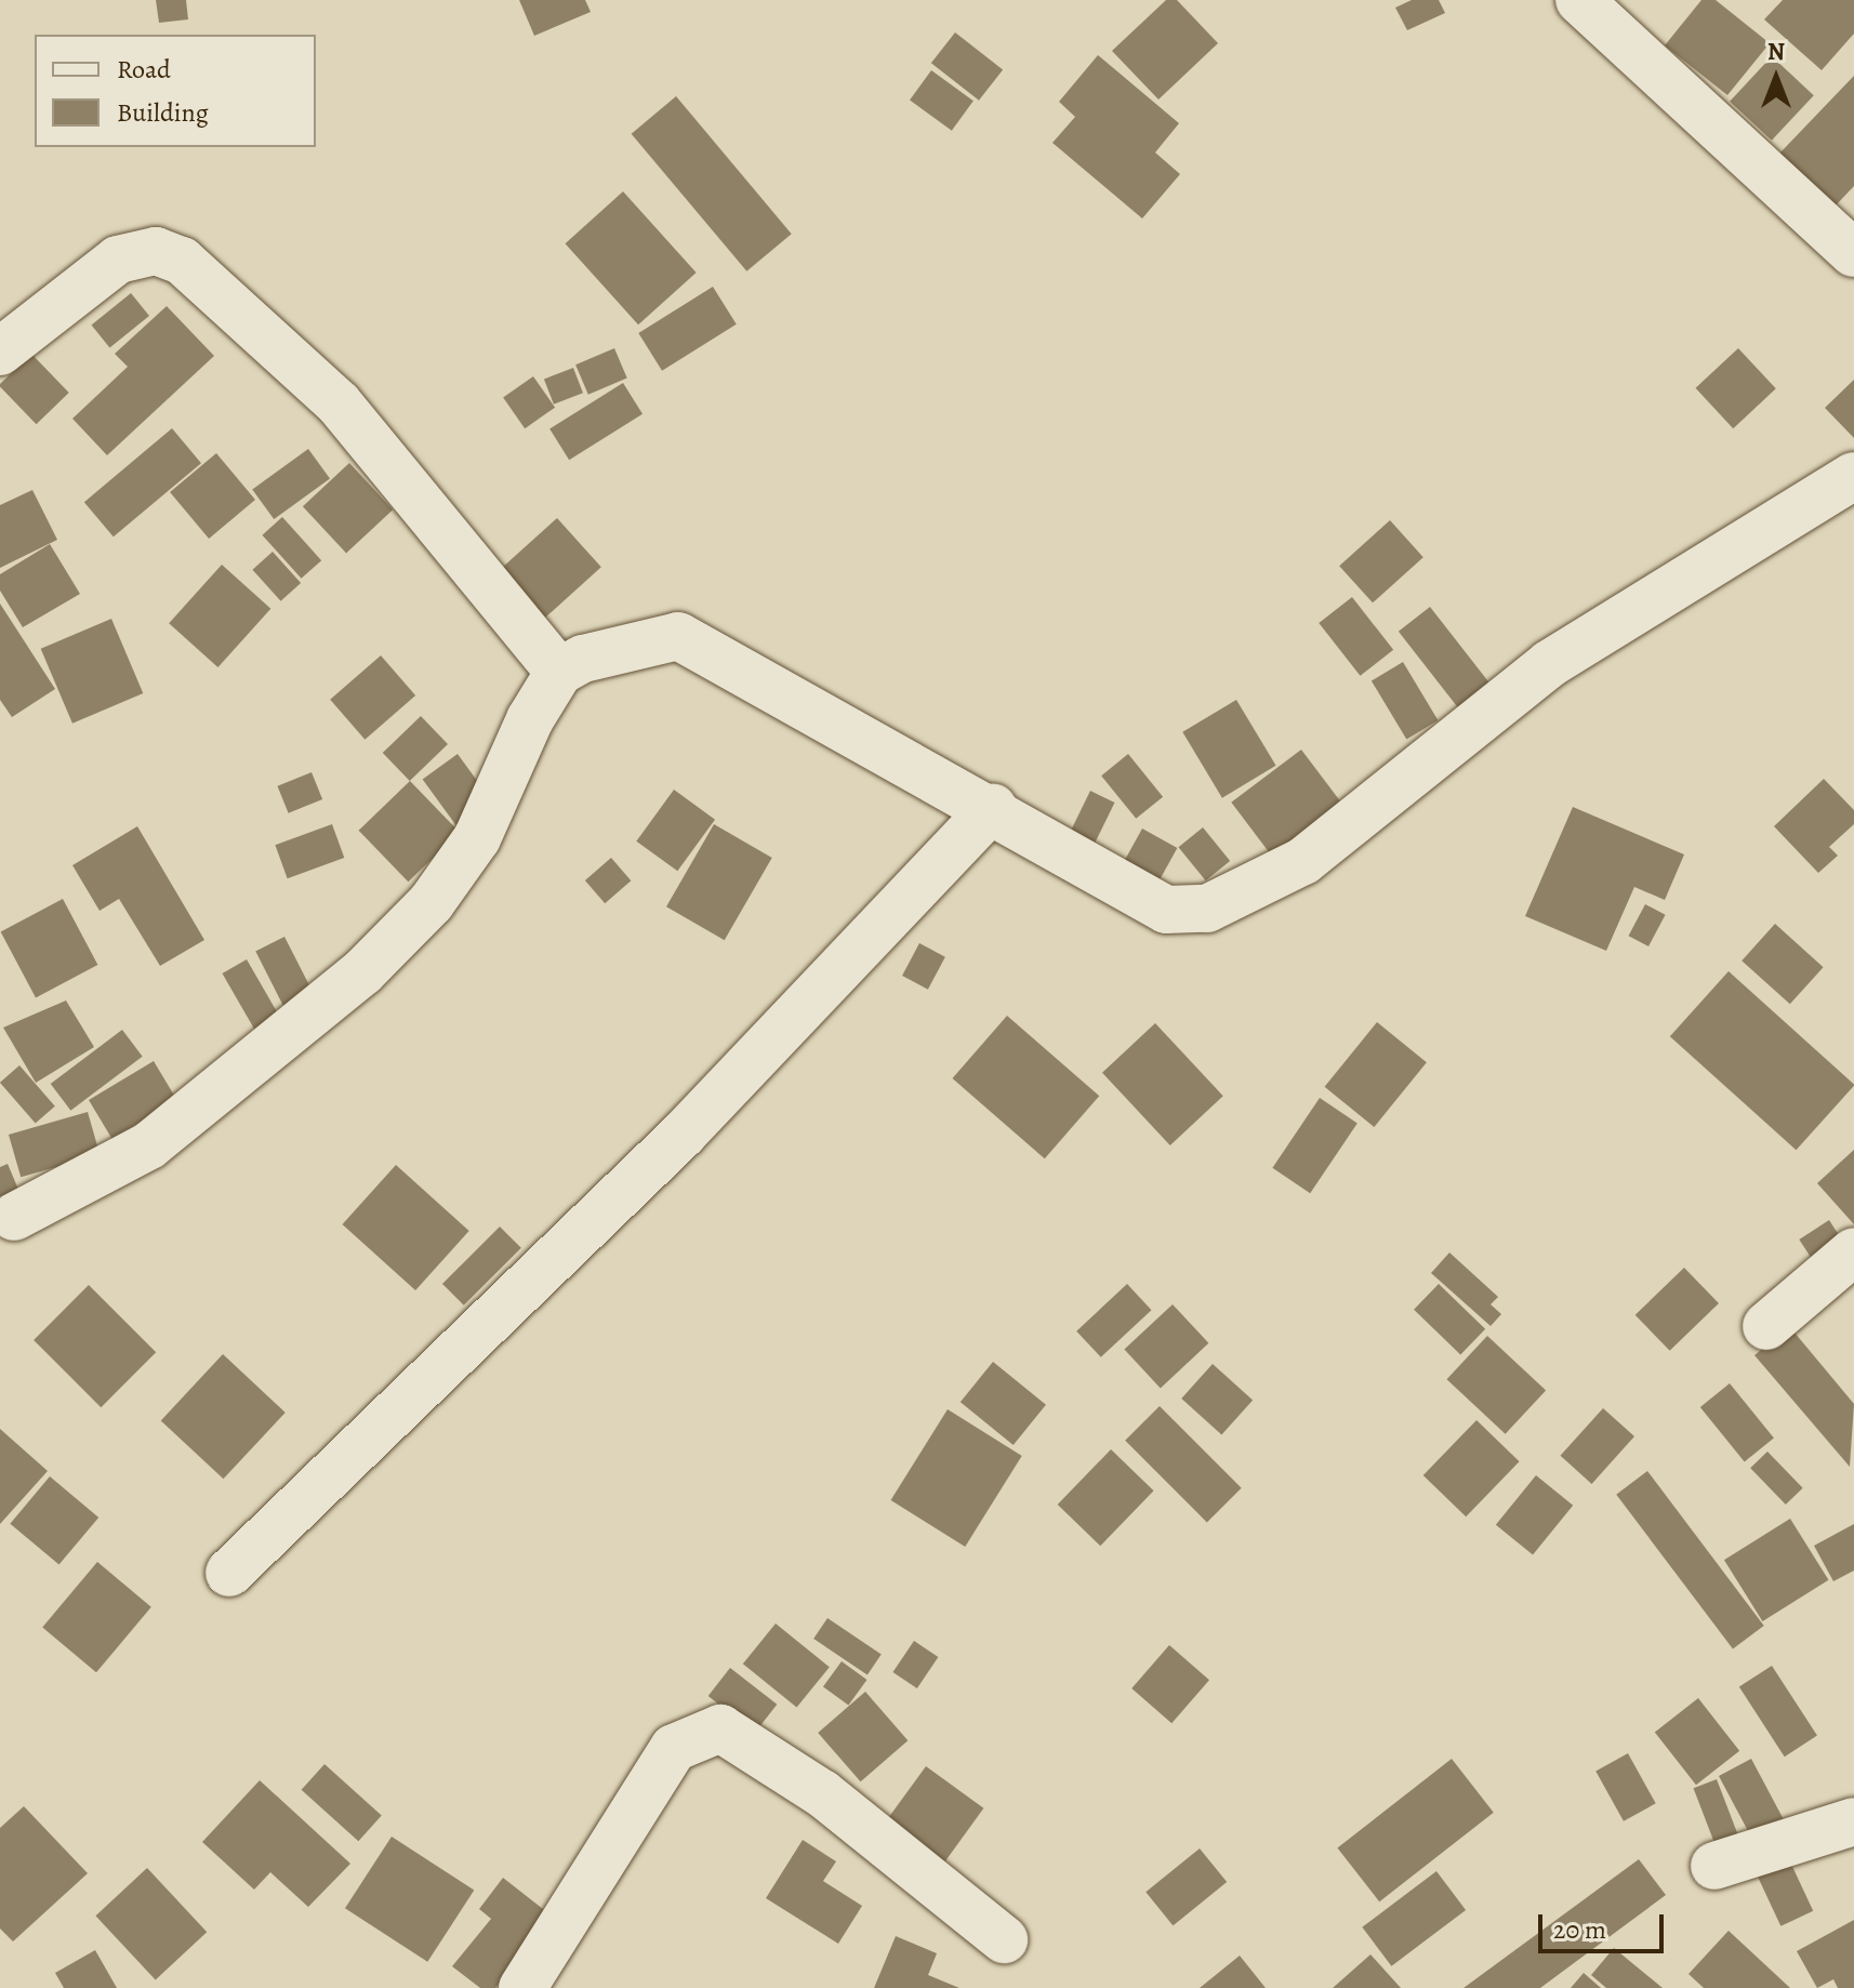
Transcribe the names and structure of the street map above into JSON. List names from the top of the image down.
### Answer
{
  "legend": ["Road", "Building"],
  "scale_bar": "20 m",
  "north": "top"
}
